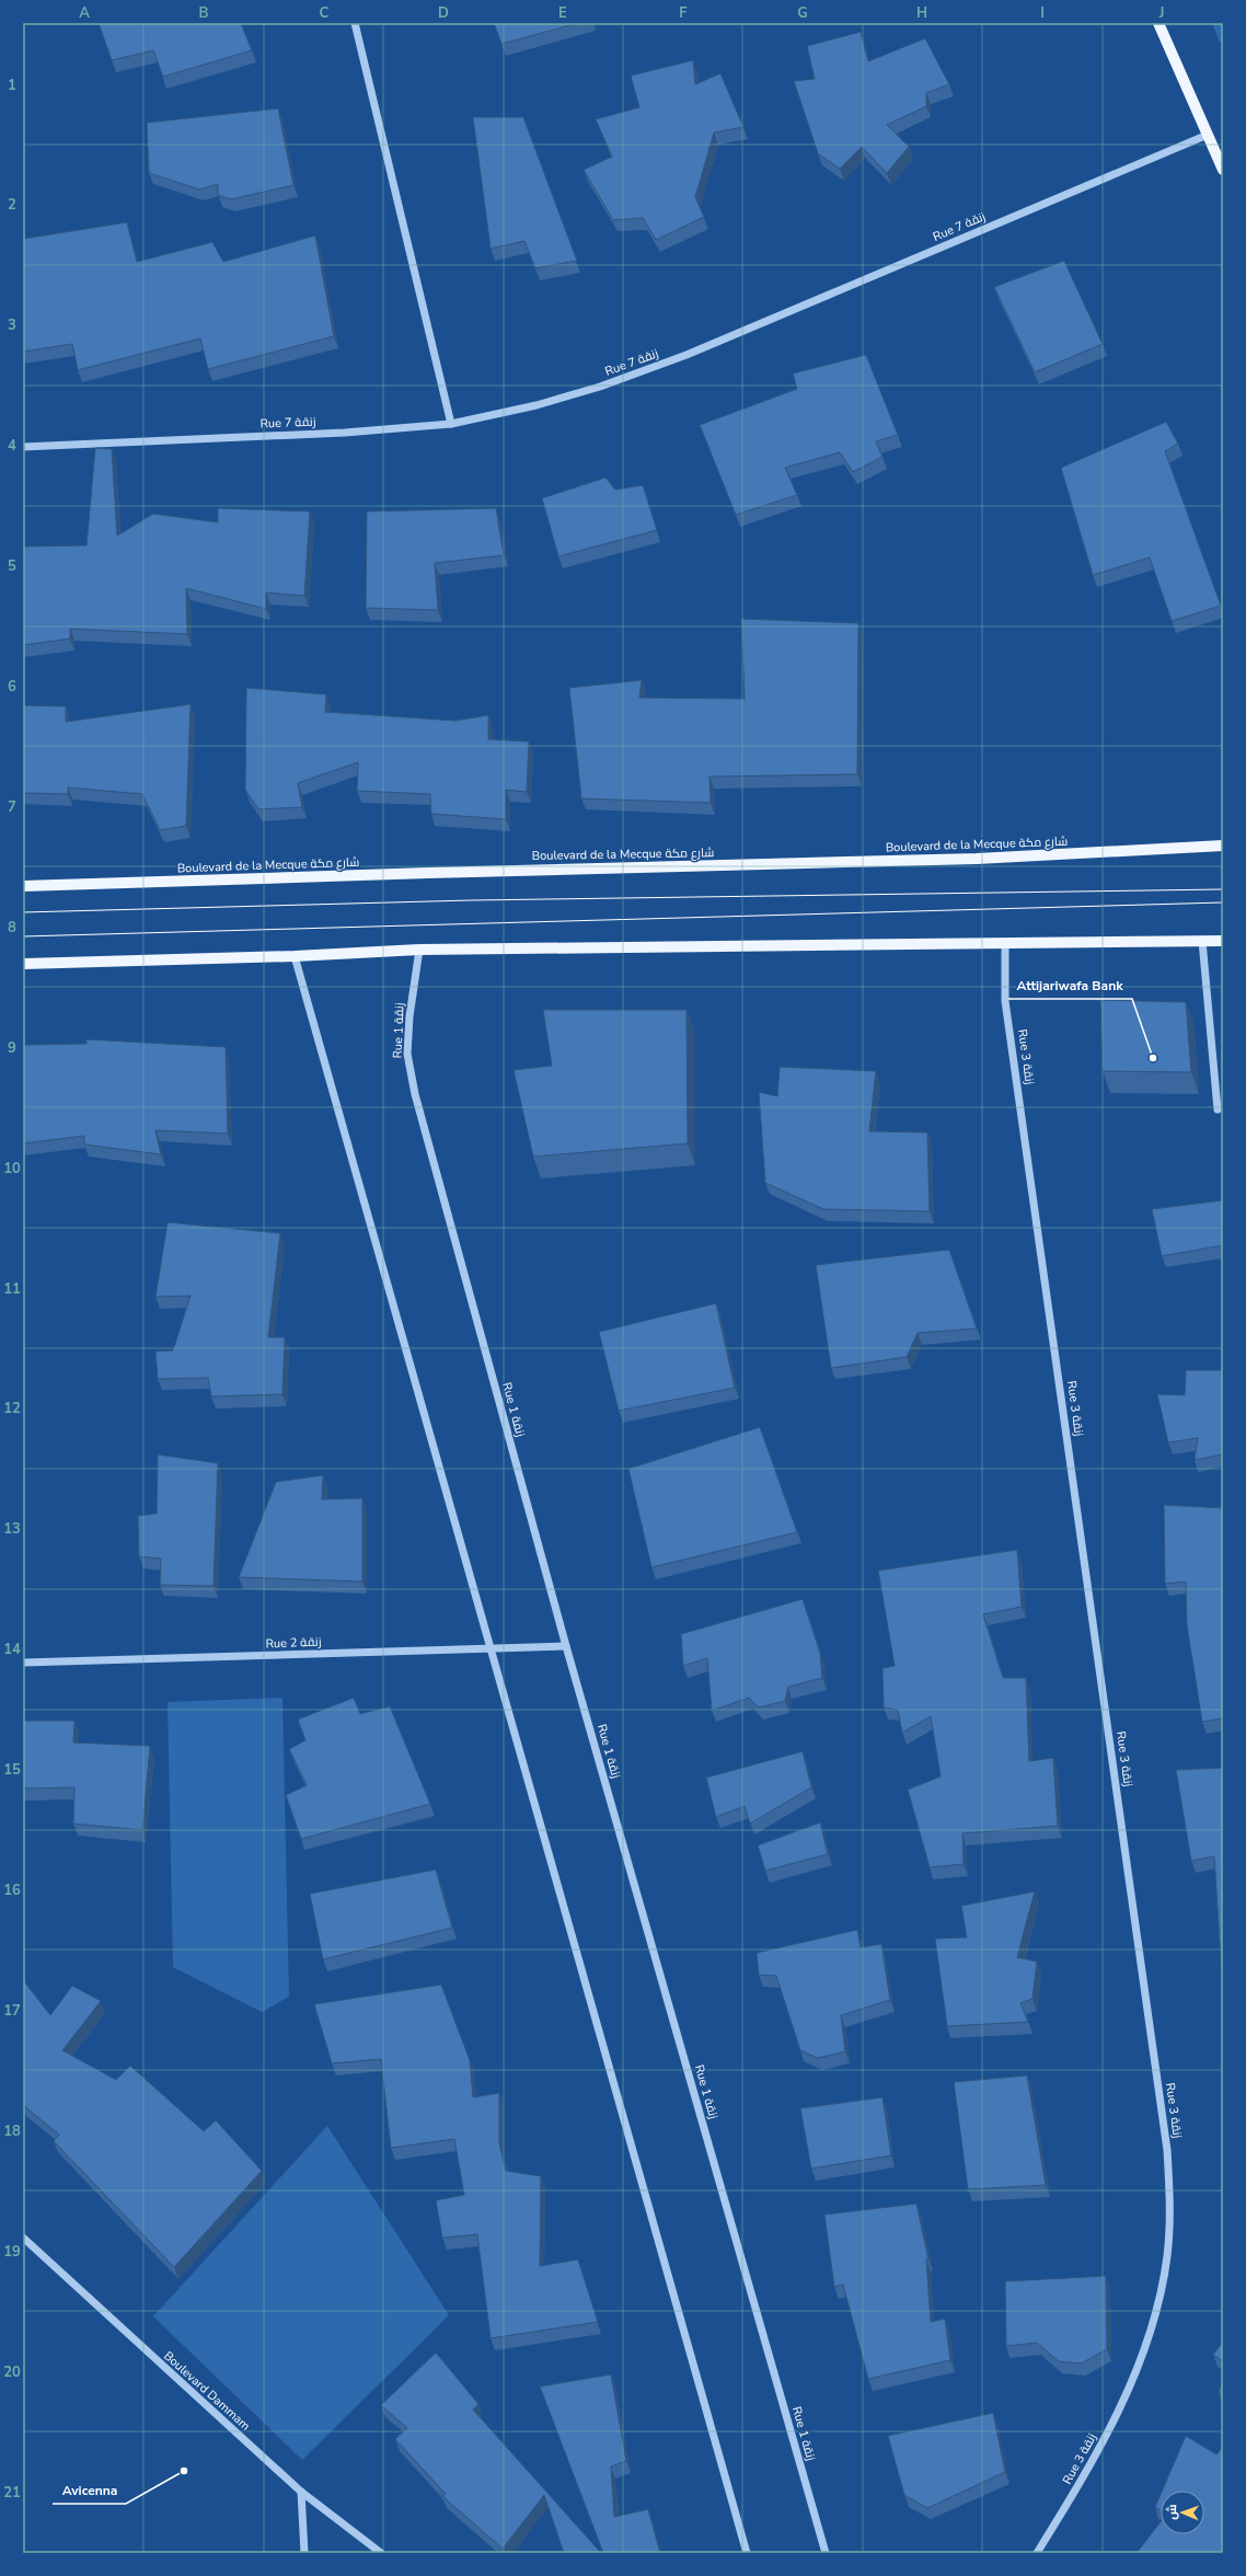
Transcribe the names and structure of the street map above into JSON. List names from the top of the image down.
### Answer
{
  "streets": {
    "main road": ["Boulevard de la Mecque شارع مكة"],
    "street": [
      "Rue 7 زنقة",
      "Rue 1 زنقة",
      "Rue 3 زنقة",
      "Rue 2 زنقة",
      "Boulevard Dammam"
    ]
  },
  "crossings": [
    ["Rue 1 زنقة", "Rue 2 زنقة"]
  ],
  "places": ["Attijariwafa Bank", "Avicenna"],
  "north": "left",
  "grid": {
    "columns": [
      "A",
      "B",
      "C",
      "D",
      "E",
      "F",
      "G",
      "H",
      "I",
      "J"
    ],
    "rows": [
      "1",
      "2",
      "3",
      "4",
      "5",
      "6",
      "7",
      "8",
      "9",
      "10",
      "11",
      "12",
      "13",
      "14",
      "15",
      "16",
      "17",
      "18",
      "19",
      "20",
      "21"
    ]
  }
}
